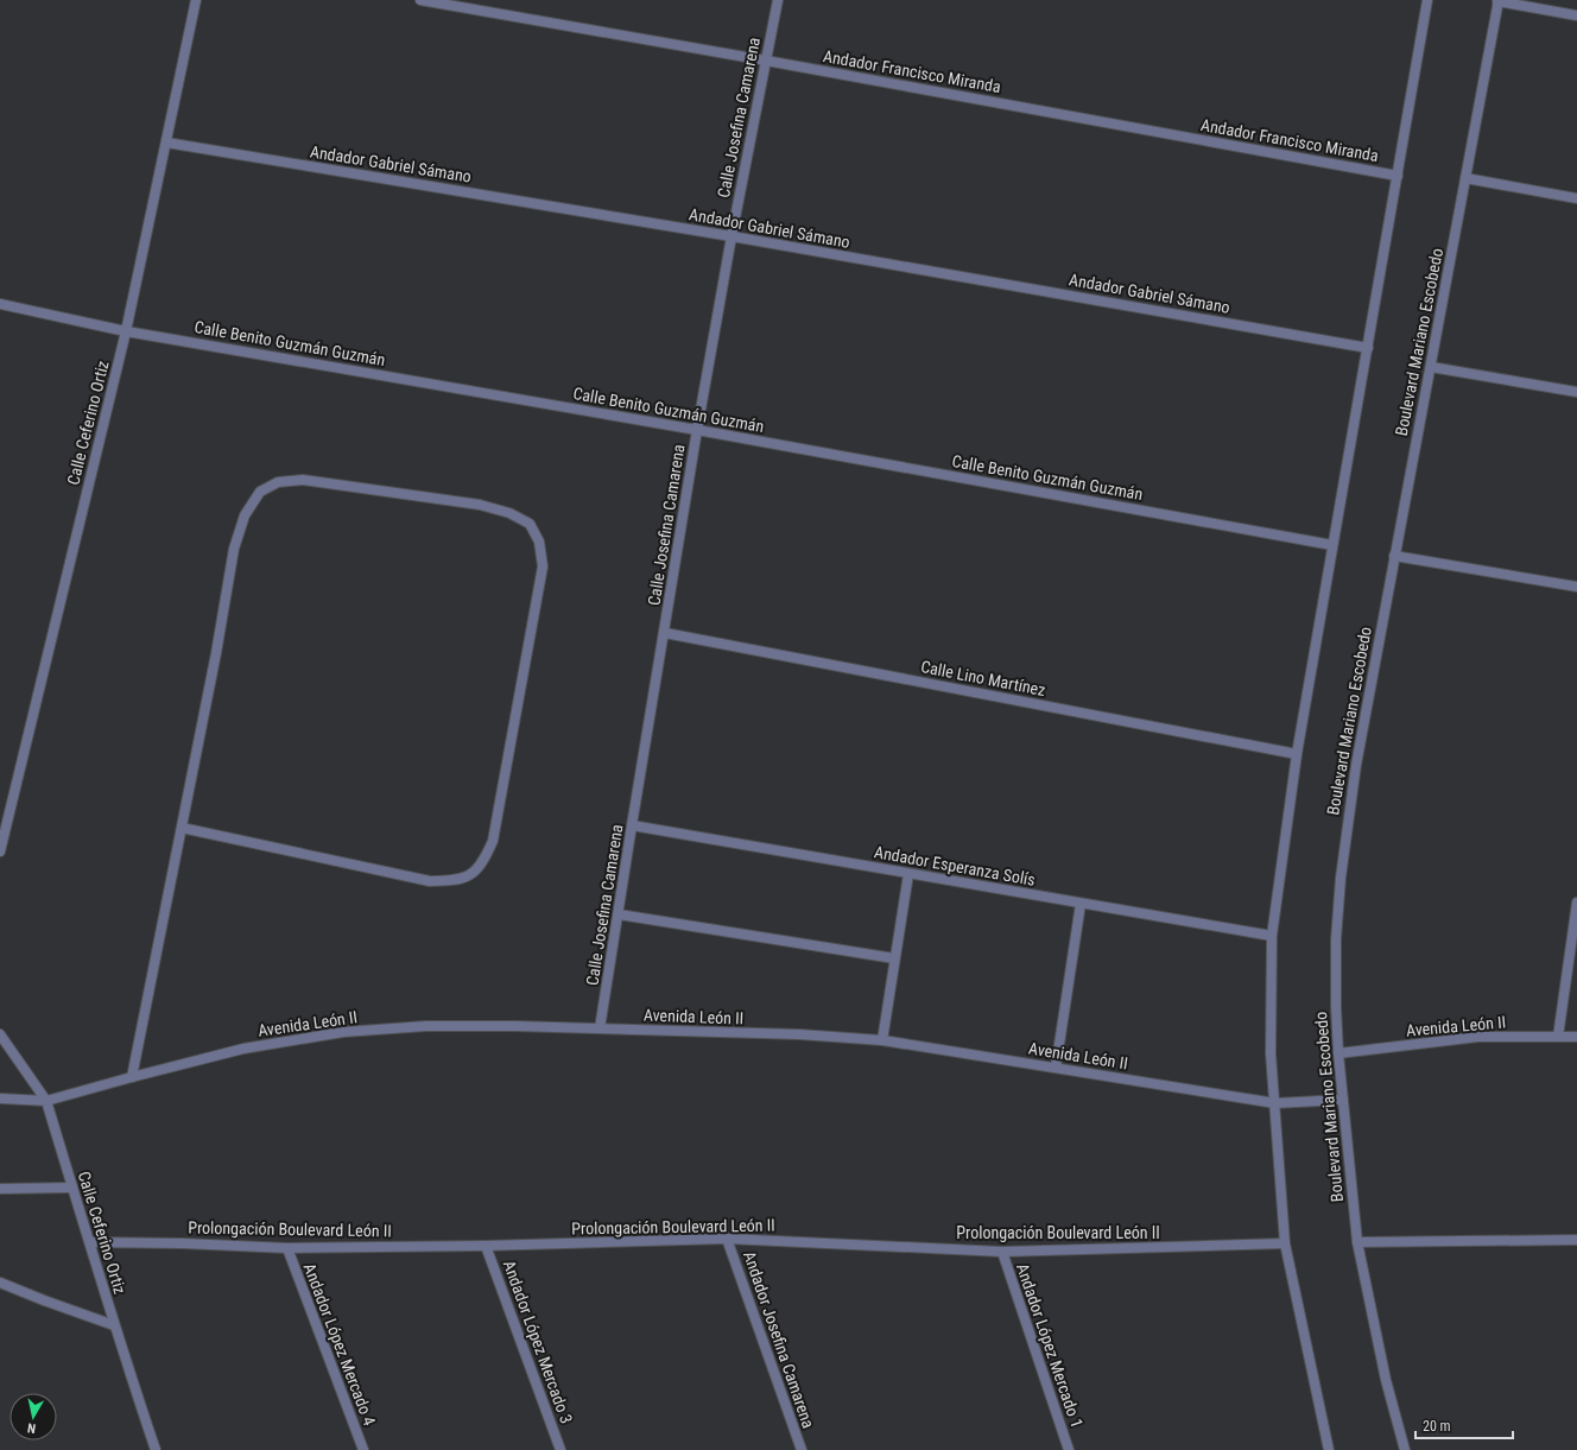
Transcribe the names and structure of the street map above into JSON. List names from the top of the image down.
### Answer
{
  "streets": {
    "street": [
      "Andador Francisco Miranda",
      "Calle Josefina Camarena",
      "Andador Gabriel Sámano",
      "Boulevard Mariano Escobedo",
      "Calle Benito Guzmán Guzmán",
      "Calle Ceferino Ortiz",
      "Calle Lino Martínez",
      "Andador Esperanza Solís",
      "Avenida León II",
      "Prolongación Boulevard León II",
      "Andador Josefina Camarena",
      "Andador López Mercado 3",
      "Andador López Mercado 4",
      "Andador López Mercado 1"
    ]
  },
  "crossings": [
    ["Andador Francisco Miranda", "Calle Josefina Camarena"],
    ["Calle Josefina Camarena", "Andador Gabriel Sámano"],
    ["Calle Josefina Camarena", "Calle Benito Guzmán Guzmán"],
    ["Calle Josefina Camarena", "Calle Lino Martínez"],
    ["Calle Josefina Camarena", "Andador Esperanza Solís"],
    ["Calle Josefina Camarena", "Avenida León II"],
    ["Andador Gabriel Sámano", "Calle Ceferino Ortiz"],
    ["Boulevard Mariano Escobedo", "Avenida León II"],
    ["Calle Benito Guzmán Guzmán", "Calle Ceferino Ortiz"],
    ["Calle Ceferino Ortiz", "Avenida León II"],
    ["Calle Ceferino Ortiz", "Prolongación Boulevard León II"],
    ["Prolongación Boulevard León II", "Andador Josefina Camarena"],
    ["Prolongación Boulevard León II", "Andador López Mercado 3"],
    ["Prolongación Boulevard León II", "Andador López Mercado 4"],
    ["Prolongación Boulevard León II", "Andador López Mercado 1"]
  ],
  "scale_bar": "20 m",
  "north": "bottom"
}
